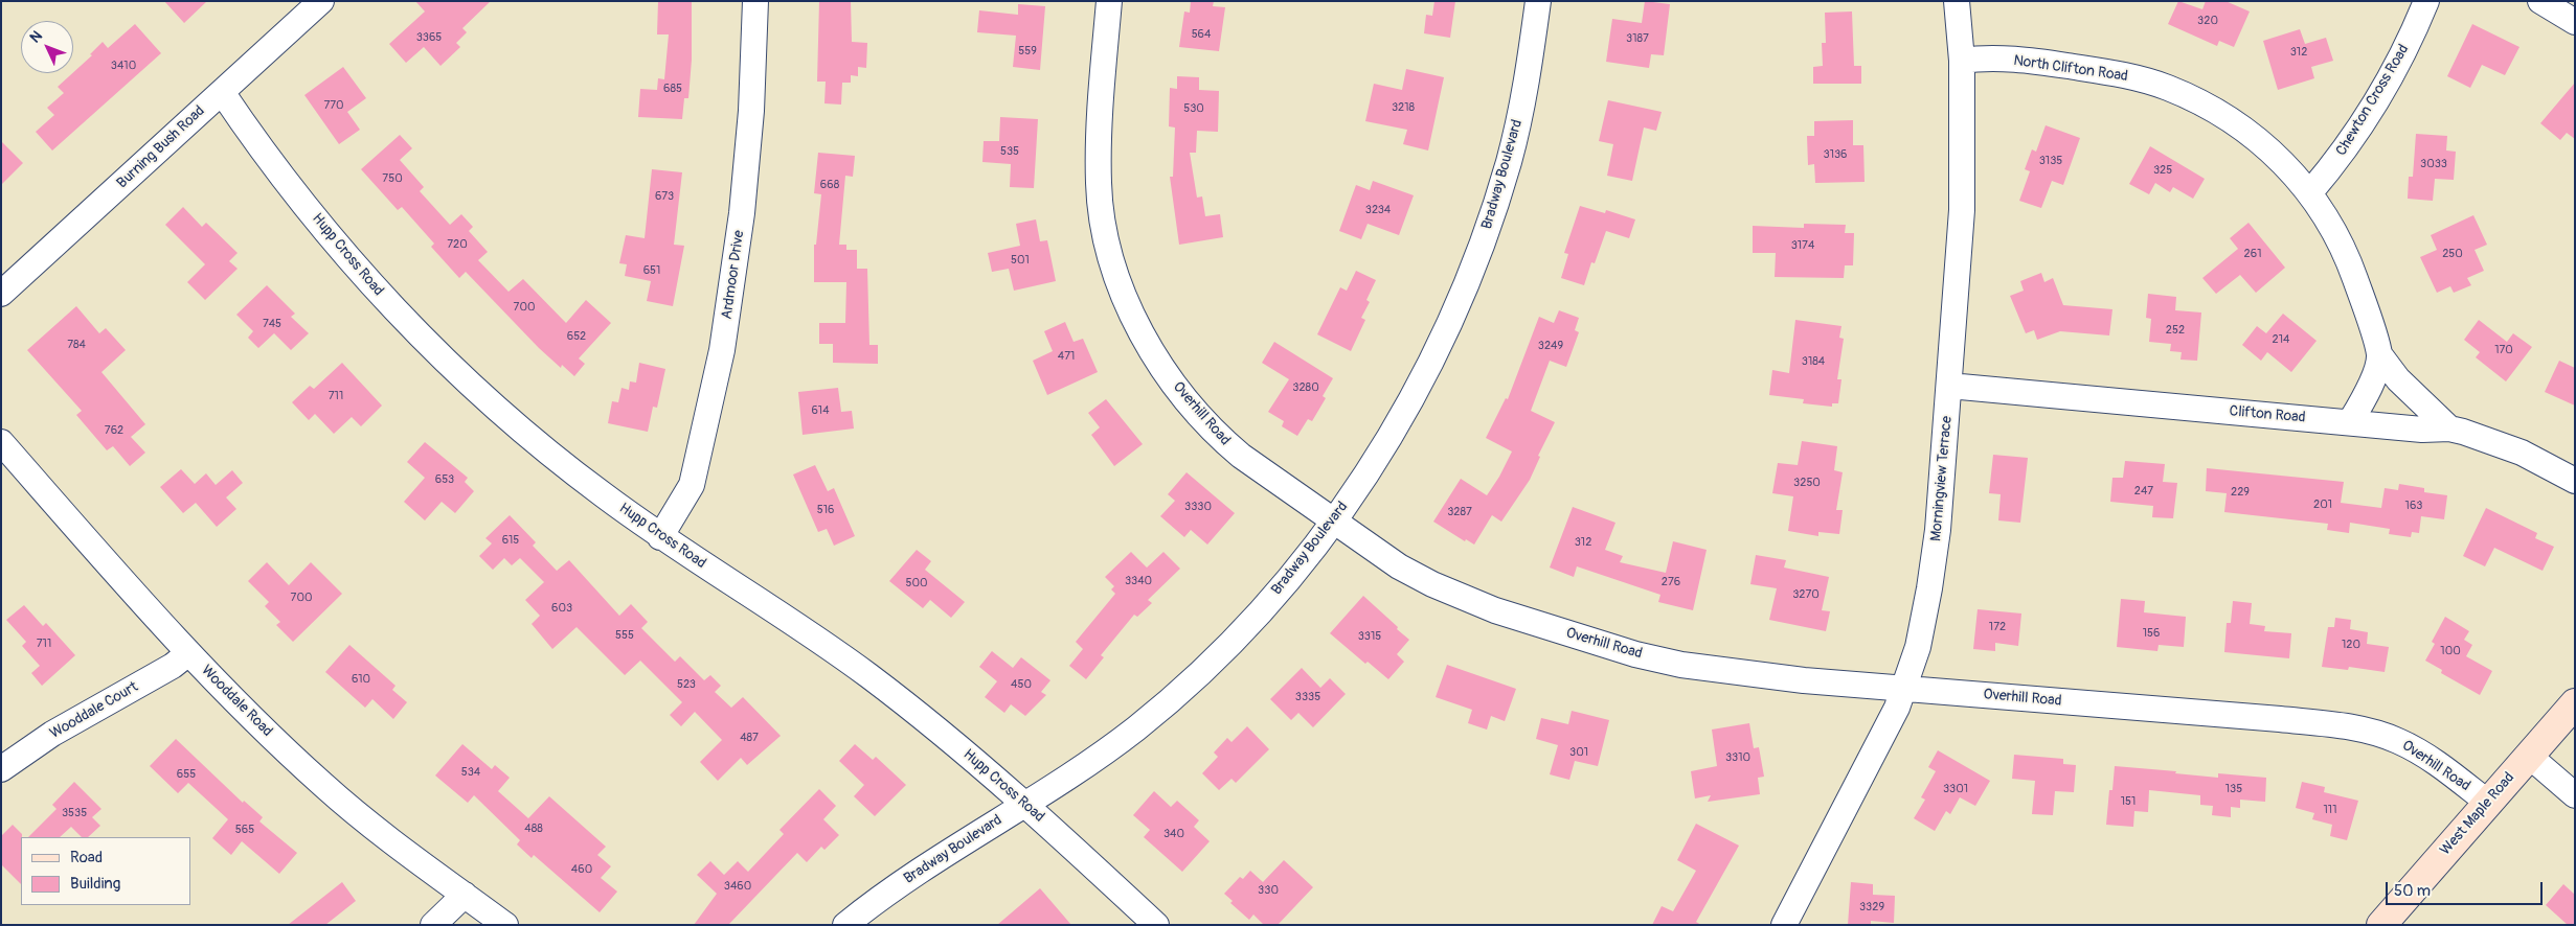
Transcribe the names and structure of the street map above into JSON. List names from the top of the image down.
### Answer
{
  "streets": {
    "main road": ["West Maple Road"],
    "street": [
      "North Clifton Road",
      "Chewton Cross Road",
      "Burning Bush Road",
      "Bradway Boulevard",
      "Hupp Cross Road",
      "Ardmoor Drive",
      "Overhill Road",
      "Clifton Road",
      "Morningview Terrace",
      "Wooddale Road",
      "Wooddale Court"
    ]
  },
  "crossings": [
    ["North Clifton Road", "Chewton Cross Road"],
    ["North Clifton Road", "Clifton Road"],
    ["North Clifton Road", "Morningview Terrace"],
    ["Burning Bush Road", "Hupp Cross Road"],
    ["Bradway Boulevard", "Hupp Cross Road"],
    ["Bradway Boulevard", "Overhill Road"],
    ["Hupp Cross Road", "Ardmoor Drive"],
    ["Overhill Road", "Morningview Terrace"],
    ["Overhill Road", "West Maple Road"],
    ["Clifton Road", "Morningview Terrace"],
    ["Wooddale Road", "Wooddale Court"]
  ],
  "house_numbers": [
    "320",
    "564",
    "3365",
    "3187",
    "559",
    "312",
    "3410",
    "685",
    "770",
    "3218",
    "530",
    "535",
    "3136",
    "3135",
    "3033",
    "325",
    "750",
    "668",
    "673",
    "3234",
    "720",
    "3174",
    "261",
    "250",
    "501",
    "651",
    "700",
    "745",
    "252",
    "652",
    "214",
    "784",
    "3249",
    "170",
    "471",
    "3184",
    "3280",
    "711",
    "614",
    "762",
    "653",
    "3250",
    "247",
    "229",
    "201",
    "163",
    "3330",
    "516",
    "3287",
    "615",
    "312",
    "3340",
    "276",
    "500",
    "3270",
    "700",
    "603",
    "172",
    "156",
    "555",
    "3315",
    "711",
    "120",
    "100",
    "610",
    "523",
    "450",
    "3335",
    "487",
    "301",
    "3310",
    "534",
    "655",
    "3301",
    "135",
    "151",
    "111",
    "3535",
    "488",
    "565",
    "340",
    "460",
    "3460",
    "330",
    "3329"
  ],
  "legend": ["Road", "Building"],
  "scale_bar": "50 m",
  "north": "top left"
}
